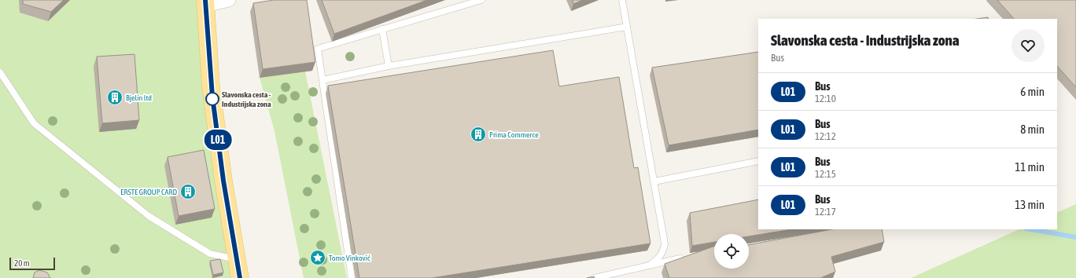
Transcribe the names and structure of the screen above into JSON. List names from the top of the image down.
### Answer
{
  "places": {
    "building": ["Bjelin ltd", "Prima Commerce", "ERSTE GROUP CARD"],
    "other": ["Slavonska cesta - Industrijska zona"],
    "place": ["Tomo Vinković"]
  },
  "lines": ["bus line L01"],
  "scale_bar": "20 m",
  "page": {
    "on_map": "L01",
    "heading": ["Slavonska cesta - Industrijska zona", "Bus"],
    "list": [
      {
        "mark": "L01",
        "name": "Bus",
        "note": "12:10",
        "value": "6 min"
      },
      {
        "mark": "L01",
        "name": "Bus",
        "note": "12:12",
        "value": "8 min"
      },
      {
        "mark": "L01",
        "name": "Bus",
        "note": "12:15",
        "value": "11 min"
      },
      {
        "mark": "L01",
        "name": "Bus",
        "note": "12:17",
        "value": "13 min"
      }
    ],
    "scale": "20 m"
  }
}
